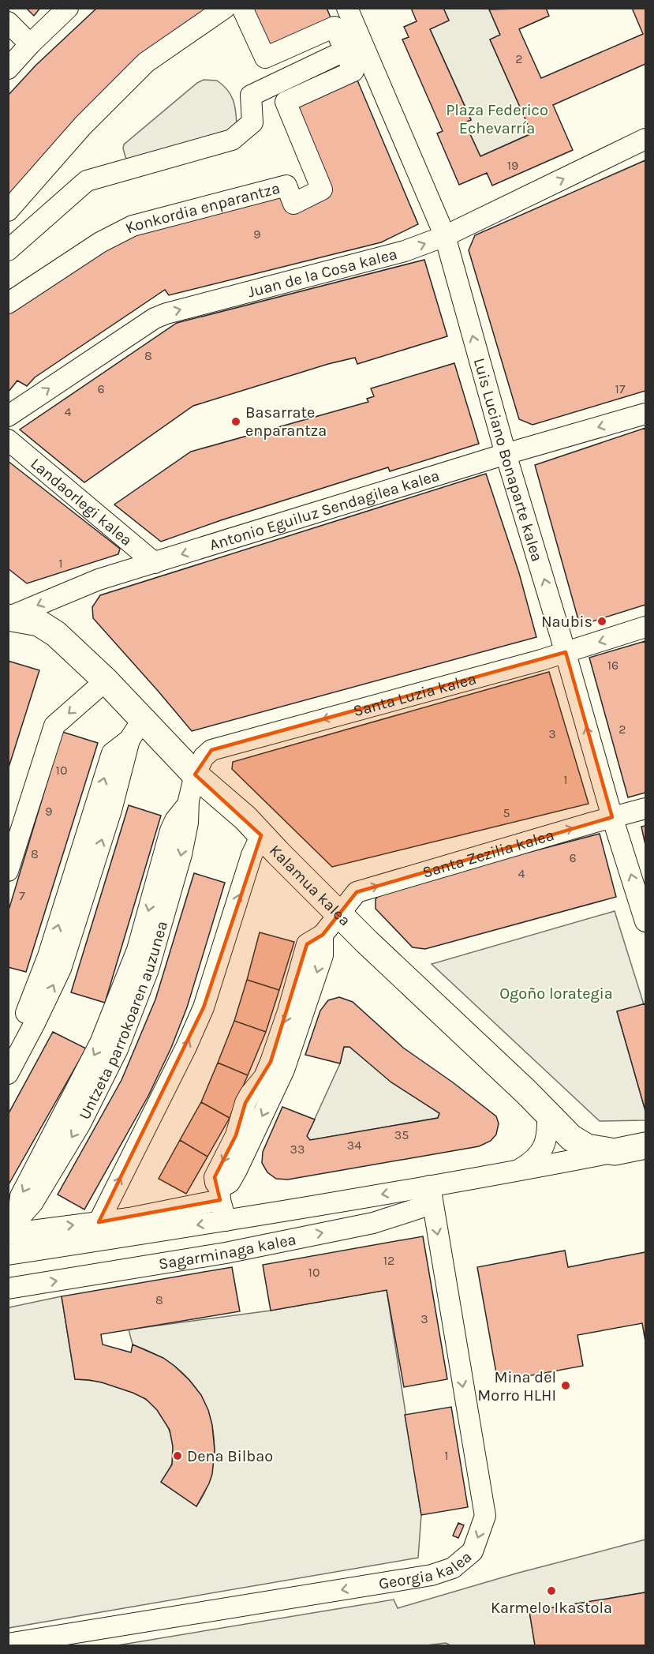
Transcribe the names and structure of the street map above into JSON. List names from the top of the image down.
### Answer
{
  "streets": {
    "street": [
      "Konkordia enparantza",
      "Juan de la Cosa kalea",
      "Luis Luciano Bonaparte kalea",
      "Landaorlegi kalea",
      "Antonio Eguiluz Sendagilea kalea",
      "Santa Luzia kalea",
      "Santa Zezilia kalea",
      "Kalamua kalea",
      "Untzeta parrokoaren auzunea",
      "Sagarminaga kalea",
      "Georgia kalea"
    ]
  },
  "crossings": [
    ["Juan de la Cosa kalea", "Luis Luciano Bonaparte kalea"],
    ["Luis Luciano Bonaparte kalea", "Antonio Eguiluz Sendagilea kalea"],
    ["Luis Luciano Bonaparte kalea", "Santa Luzia kalea"],
    ["Luis Luciano Bonaparte kalea", "Santa Zezilia kalea"],
    ["Landaorlegi kalea", "Antonio Eguiluz Sendagilea kalea"],
    ["Antonio Eguiluz Sendagilea kalea", "Kalamua kalea"],
    ["Santa Luzia kalea", "Kalamua kalea"],
    ["Santa Luzia kalea", "Untzeta parrokoaren auzunea"],
    ["Santa Zezilia kalea", "Kalamua kalea"],
    ["Kalamua kalea", "Untzeta parrokoaren auzunea"],
    ["Kalamua kalea", "Sagarminaga kalea"],
    ["Sagarminaga kalea", "Georgia kalea"]
  ],
  "one_way": [
    "Luis Luciano Bonaparte kalea",
    "Antonio Eguiluz Sendagilea kalea",
    "Santa Luzia kalea",
    "Santa Zezilia kalea"
  ],
  "parks": ["Plaza Federico Echevarría", "Ogoño lorategia"],
  "places": [
    "Basarrate enparantza",
    "Naubis",
    "Mina del Morro HLHI",
    "Dena Bilbao",
    "Karmelo Ikastola"
  ],
  "house_numbers": [
    "2",
    "19",
    "9",
    "8",
    "6",
    "17",
    "4",
    "1",
    "16",
    "2",
    "3",
    "10",
    "1",
    "9",
    "5",
    "8",
    "6",
    "4",
    "7",
    "35",
    "34",
    "33",
    "12",
    "10",
    "8",
    "3",
    "1"
  ]
}
